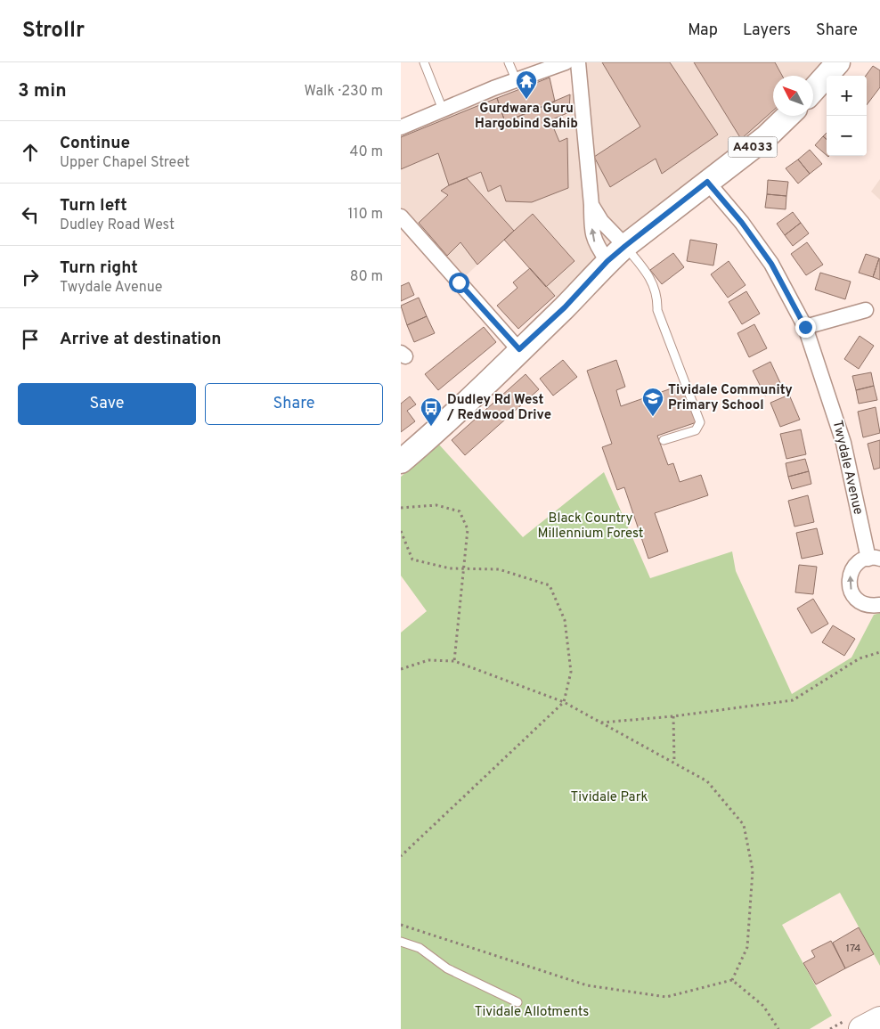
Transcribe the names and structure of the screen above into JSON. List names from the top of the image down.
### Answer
{
  "streets": {
    "main road": ["A4033"],
    "street": ["Twydale Avenue"]
  },
  "crossings": [
    ["A4033", "Twydale Avenue"]
  ],
  "parks": ["Black Country Millennium Forest", "Tividale Park", "Tividale Allotments"],
  "places": {
    "temple": ["Gurdwara Guru Hargobind Sahib"],
    "school or university": ["Tividale Community Primary School"],
    "bus stop": ["Dudley Rd West / Redwood Drive"]
  },
  "house_numbers": ["174"],
  "north": "top left",
  "page": {
    "header": "Strollr",
    "nav": ["Map", "Layers", "Share"],
    "heading": ["3 min", "Walk · 230 m"],
    "map_buttons": ["+", "−"],
    "list": [
      ["Continue", "Upper Chapel Street", "40 m"],
      ["Turn left", "Dudley Road West", "110 m"],
      ["Turn right", "Twydale Avenue", "80 m"],
      "Arrive at destination"
    ],
    "buttons": ["Save", "Share"]
  }
}
